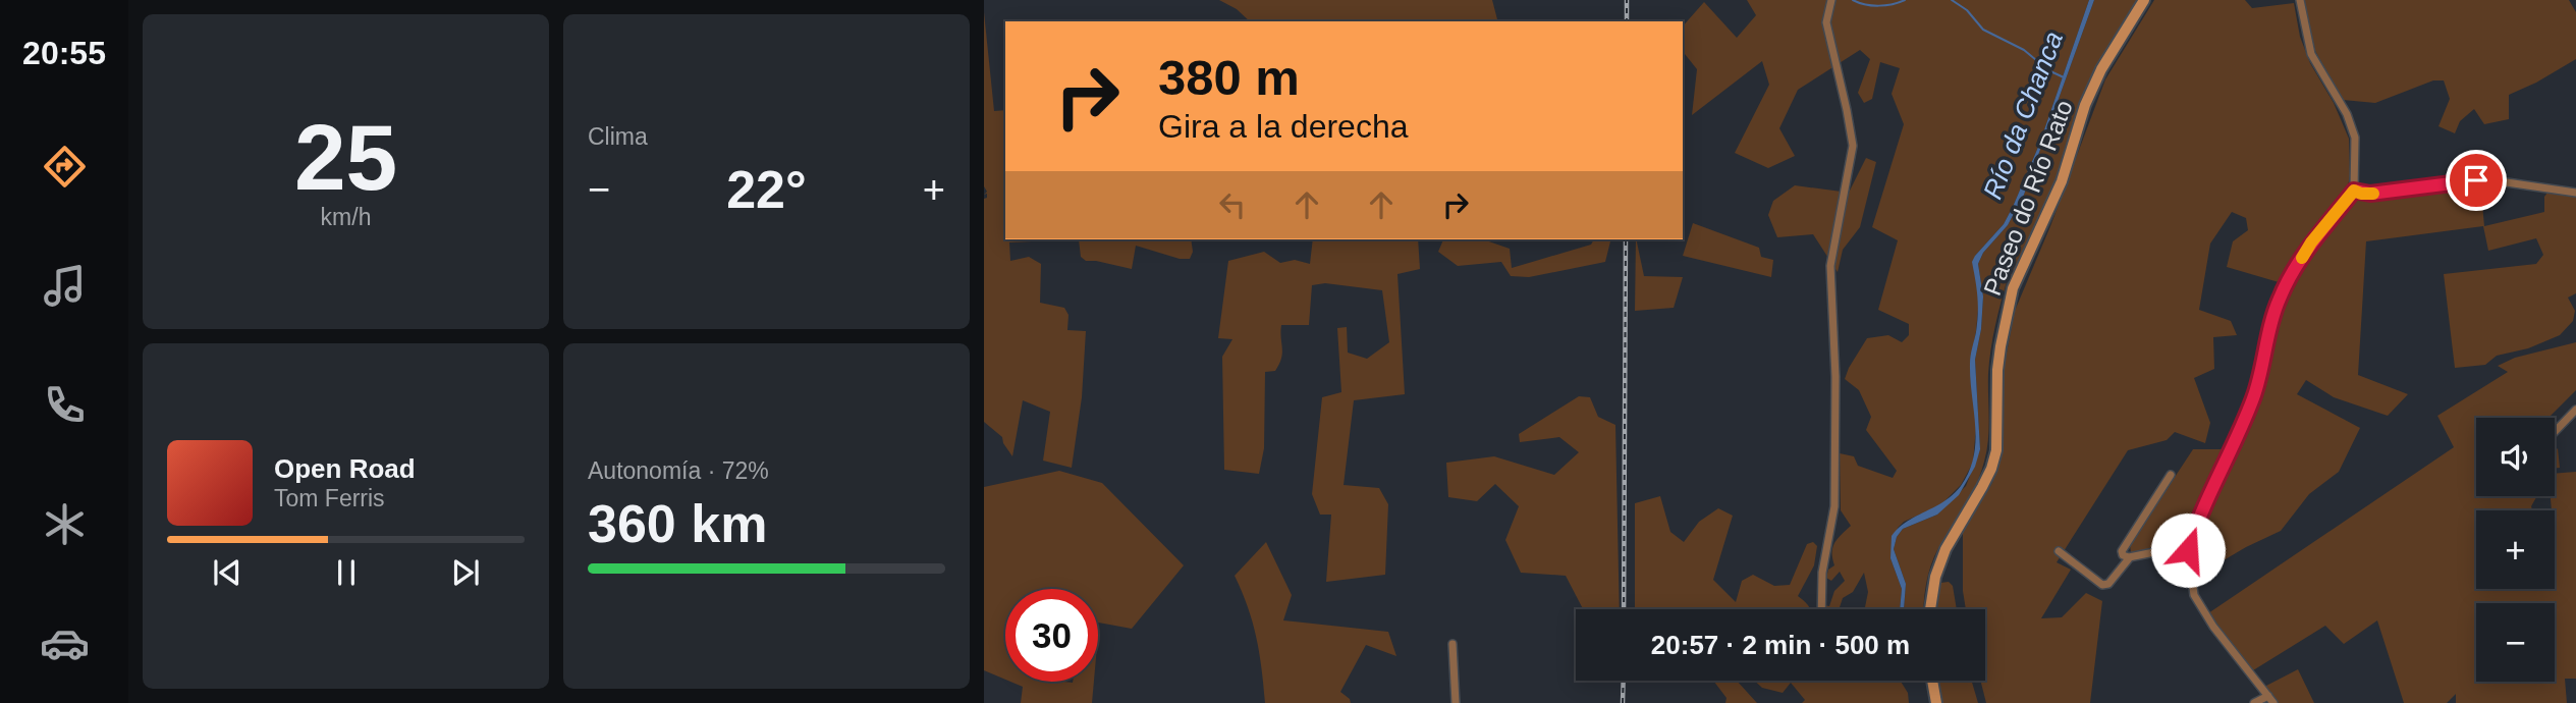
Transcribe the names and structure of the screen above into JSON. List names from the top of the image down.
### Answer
{
  "streets": {
    "street": ["Paseo do Río Rato"]
  },
  "water": ["Río da Chanca"],
  "page": {
    "tabs": "20:55",
    "tile": [
      ["25", "km/h"],
      "Clima",
      ["Autonomía · 72%", "360 km"]
    ],
    "turn": ["380 m", "Gira a la derecha"],
    "heat": ["−", "22°", "+"],
    "map_buttons": ["+", "−"],
    "song": ["Open Road", "Tom Ferris"],
    "limit": "30",
    "trip": "20:57 · 2 min · 500 m"
  }
}
